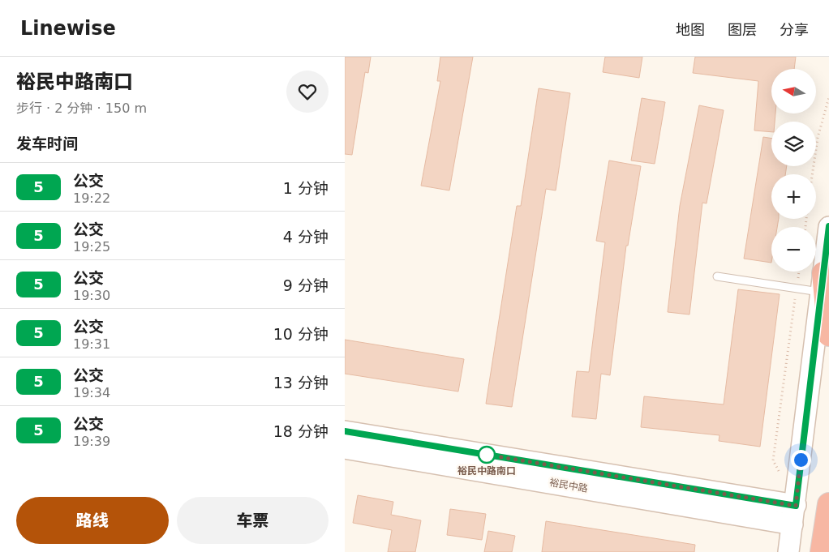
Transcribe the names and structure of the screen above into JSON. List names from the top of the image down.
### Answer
{
  "streets": {
    "street": ["裕民中路"]
  },
  "places": ["裕民中路南口"],
  "lines": ["bus line 5"],
  "north": "left",
  "page": {
    "header": "Linewise",
    "nav": ["地图", "图层", "分享"],
    "heading": [
      ["裕民中路南口", "步行 · 2 分钟 · 150 m"],
      "发车时间"
    ],
    "map_buttons": ["+", "−"],
    "list": [
      {
        "mark": "5",
        "name": "公交",
        "note": "19:22",
        "value": "1 分钟"
      },
      {
        "mark": "5",
        "name": "公交",
        "note": "19:25",
        "value": "4 分钟"
      },
      {
        "mark": "5",
        "name": "公交",
        "note": "19:30",
        "value": "9 分钟"
      },
      {
        "mark": "5",
        "name": "公交",
        "note": "19:31",
        "value": "10 分钟"
      },
      {
        "mark": "5",
        "name": "公交",
        "note": "19:34",
        "value": "13 分钟"
      },
      {
        "mark": "5",
        "name": "公交",
        "note": "19:39",
        "value": "18 分钟"
      }
    ],
    "buttons": ["路线", "车票"]
  }
}
